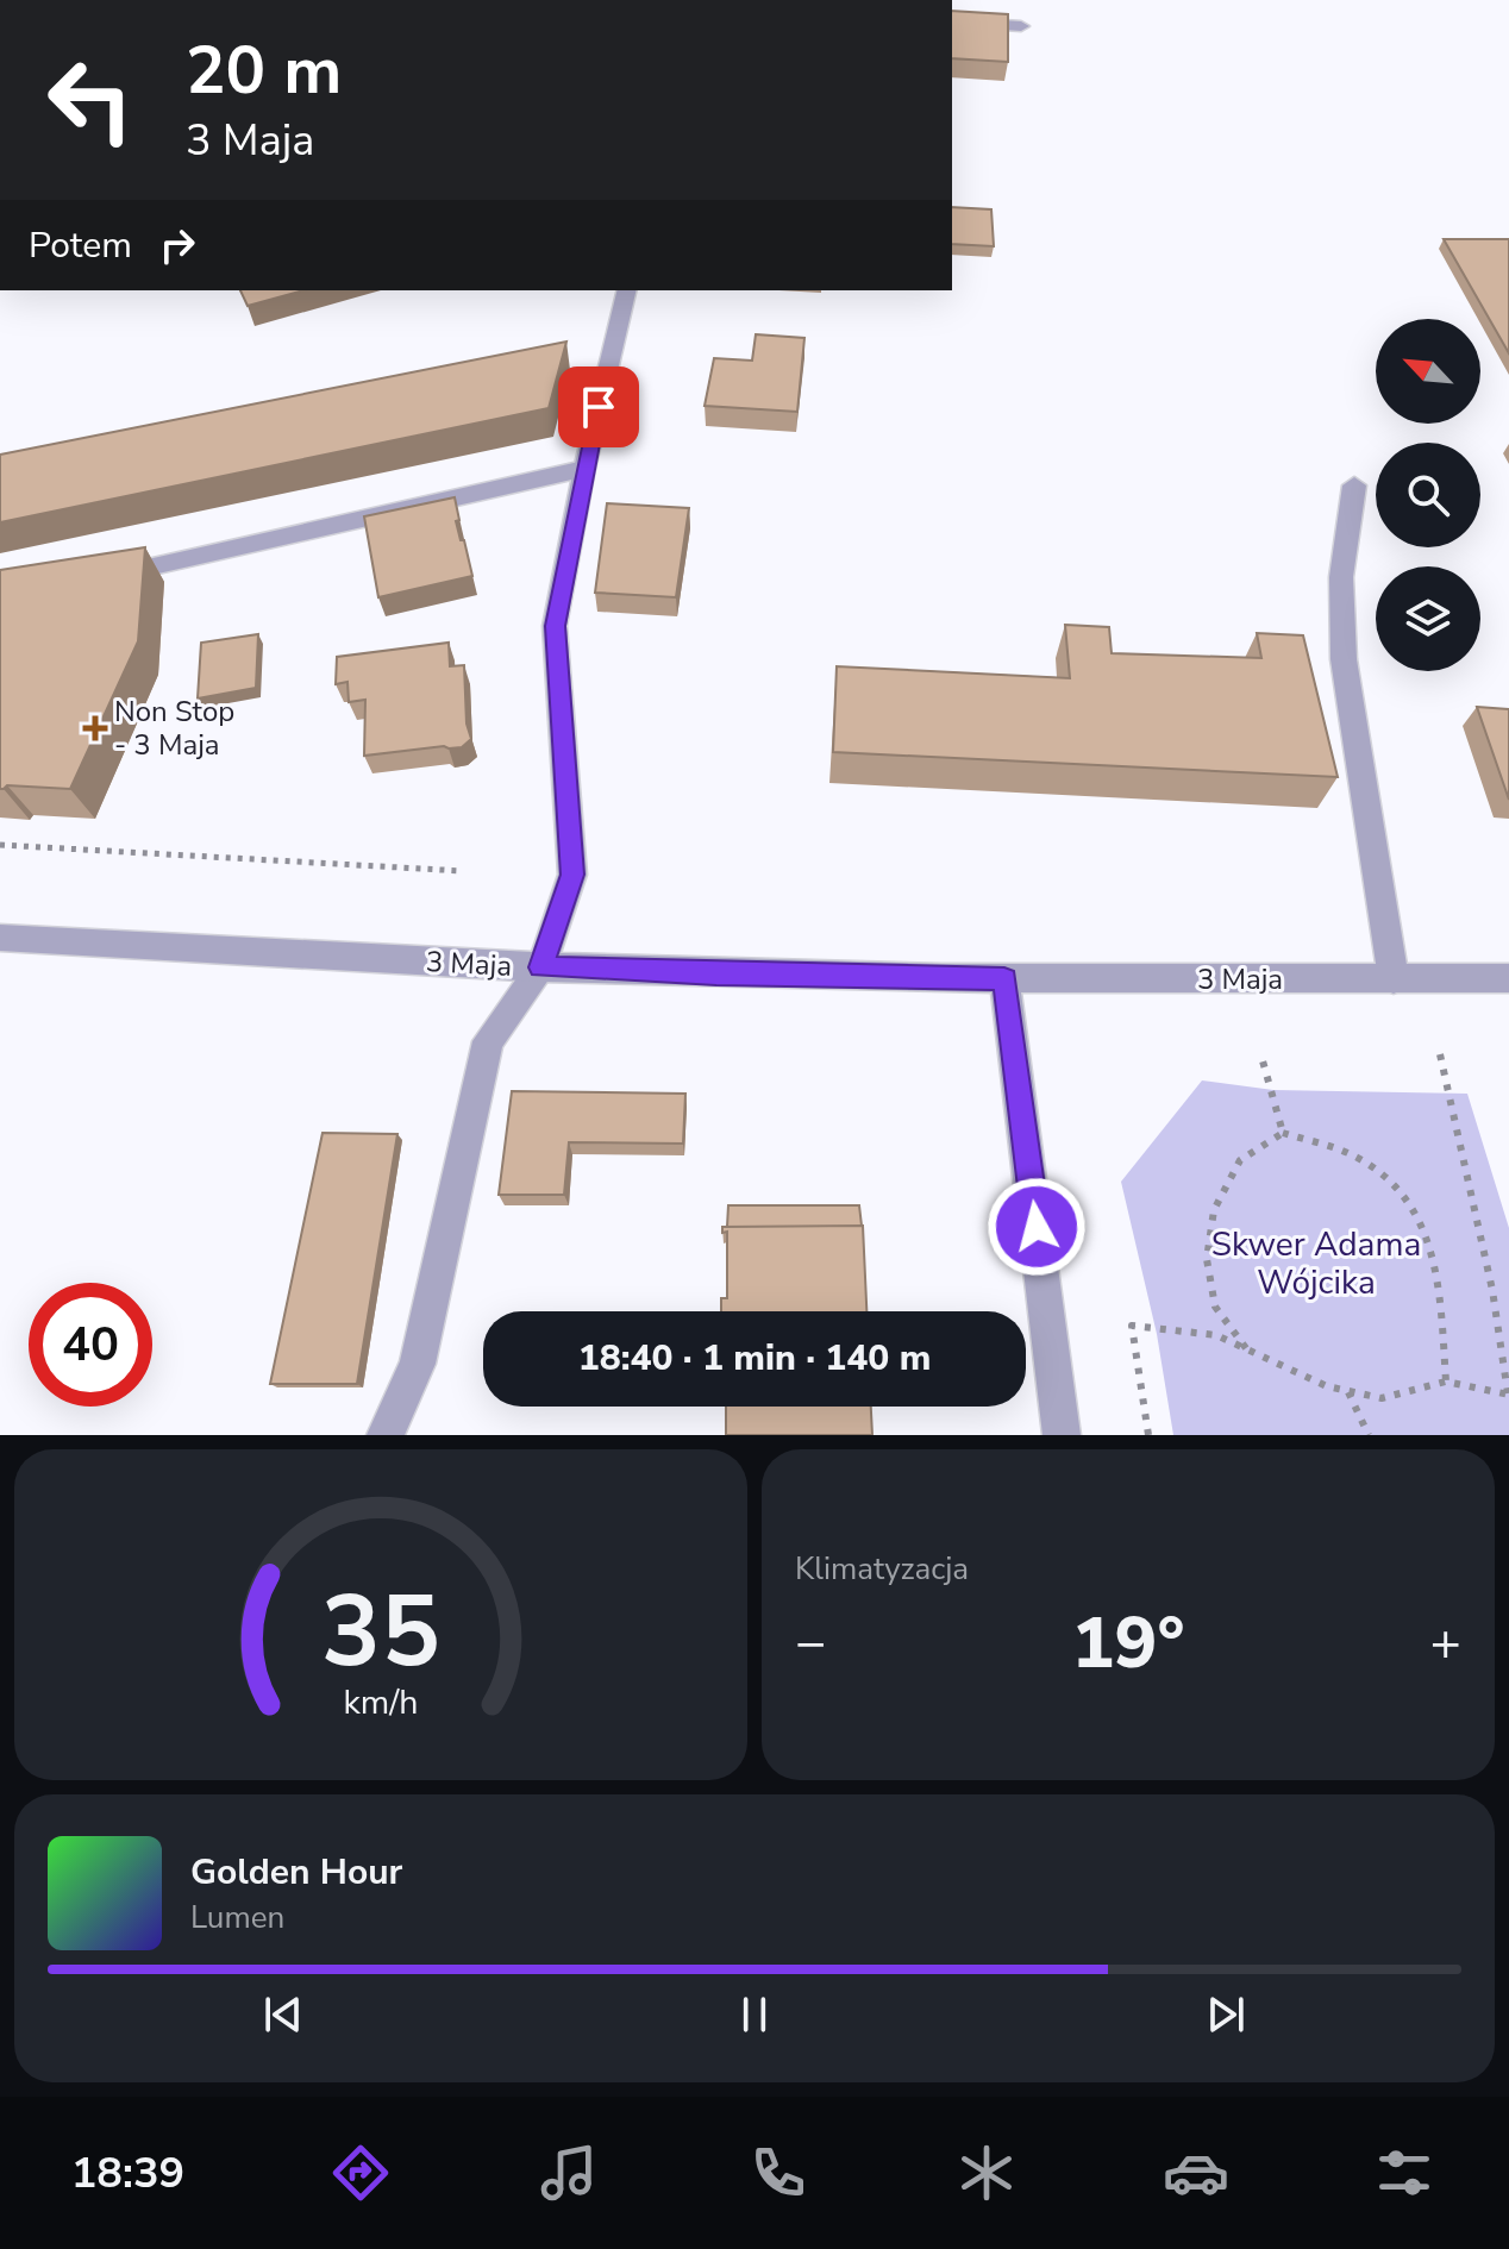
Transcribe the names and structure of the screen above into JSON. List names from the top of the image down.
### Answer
{
  "streets": {
    "street": ["3 Maja"]
  },
  "parks": ["Skwer Adama Wójcika"],
  "places": {
    "health": ["Non Stop - 3 Maja"]
  },
  "north": "top left",
  "page": {
    "turn": ["20 m", "3 Maja"],
    "then": "Potem",
    "limit": "40",
    "trip": "18:40 · 1 min · 140 m",
    "tile": "Klimatyzacja",
    "heat": ["−", "19°", "+"],
    "song": ["Golden Hour", "Lumen"],
    "tabs": "18:39",
    "gauge": ["35", "km/h"]
  }
}
